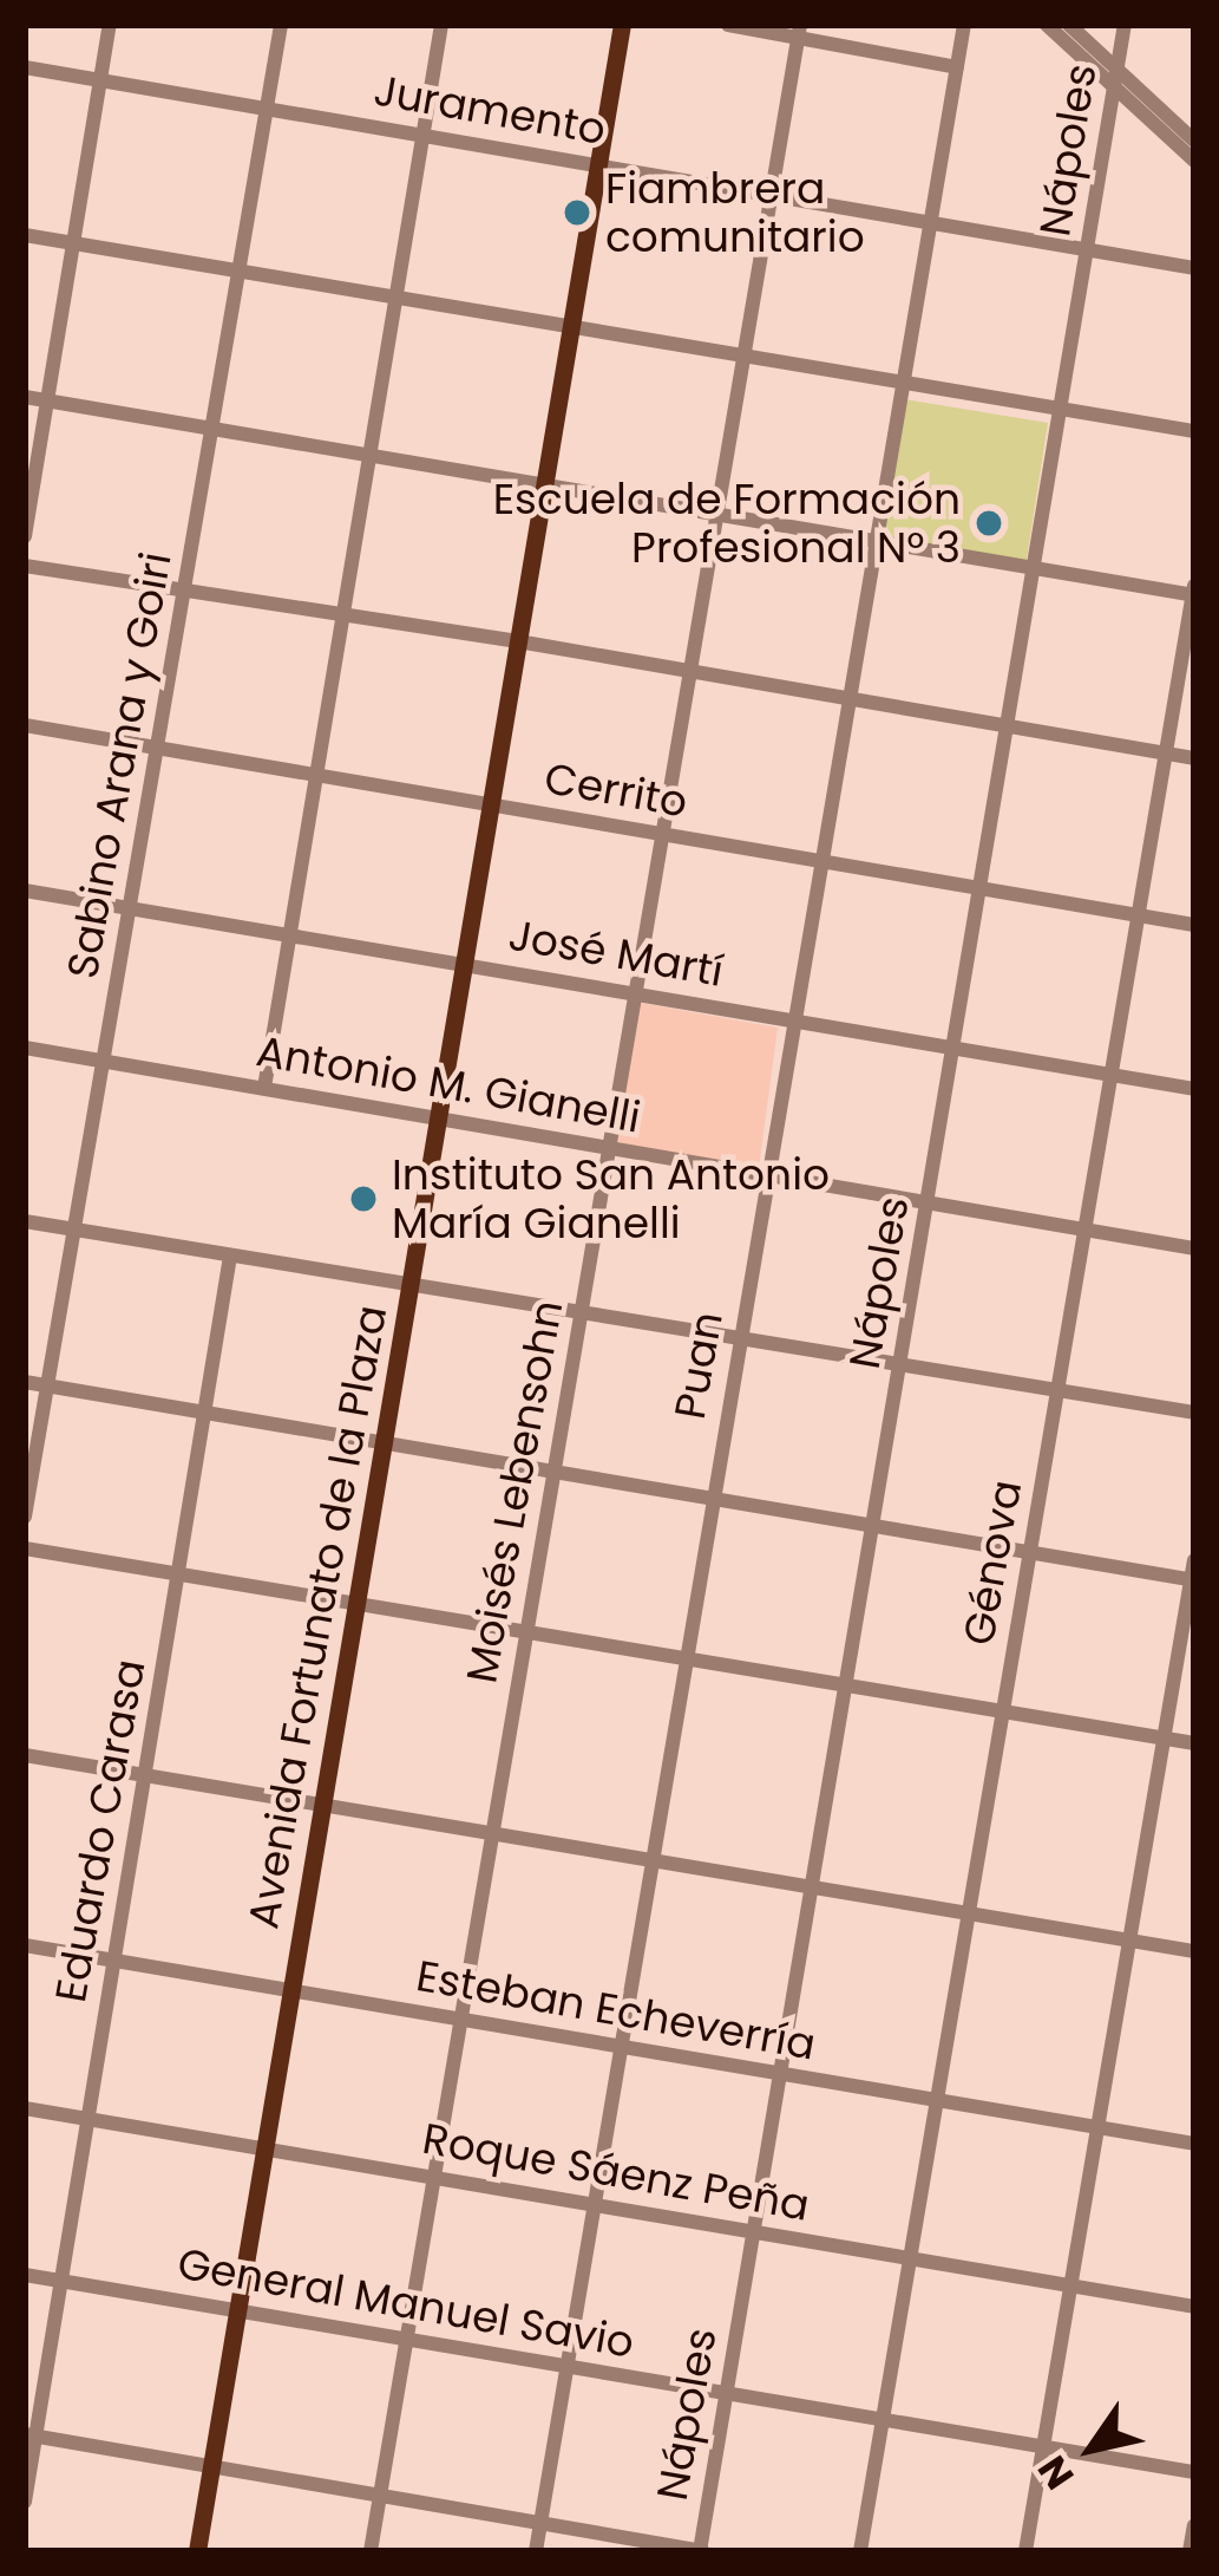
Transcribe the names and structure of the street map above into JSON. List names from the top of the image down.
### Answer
{
  "streets": {
    "main road": ["Avenida Fortunato de la Plaza"],
    "street": [
      "Juramento",
      "Nápoles",
      "Sabino Arana y Goiri",
      "Cerrito",
      "José Martí",
      "Antonio M. Gianelli",
      "Puan",
      "Moisés Lebensohn",
      "Génova",
      "Eduardo Carasa",
      "Esteban Echeverría",
      "Roque Sáenz Peña",
      "General Manuel Savio"
    ]
  },
  "crossings": [
    ["Juramento", "Nápoles"],
    ["Juramento", "Sabino Arana y Goiri"],
    ["Juramento", "Puan"],
    ["Juramento", "Moisés Lebensohn"],
    ["Juramento", "Avenida Fortunato de la Plaza"],
    ["Nápoles", "Cerrito"],
    ["Nápoles", "José Martí"],
    ["Nápoles", "Antonio M. Gianelli"],
    ["Nápoles", "Esteban Echeverría"],
    ["Nápoles", "Roque Sáenz Peña"],
    ["Nápoles", "General Manuel Savio"],
    ["Sabino Arana y Goiri", "Cerrito"],
    ["Sabino Arana y Goiri", "José Martí"],
    ["Sabino Arana y Goiri", "Antonio M. Gianelli"],
    ["Cerrito", "Puan"],
    ["Cerrito", "Moisés Lebensohn"],
    ["Cerrito", "Génova"],
    ["Cerrito", "Avenida Fortunato de la Plaza"],
    ["José Martí", "Puan"],
    ["José Martí", "Moisés Lebensohn"],
    ["José Martí", "Génova"],
    ["José Martí", "Avenida Fortunato de la Plaza"],
    ["Antonio M. Gianelli", "Puan"],
    ["Antonio M. Gianelli", "Moisés Lebensohn"],
    ["Antonio M. Gianelli", "Génova"],
    ["Antonio M. Gianelli", "Avenida Fortunato de la Plaza"],
    ["Puan", "Esteban Echeverría"],
    ["Puan", "Roque Sáenz Peña"],
    ["Puan", "General Manuel Savio"],
    ["Moisés Lebensohn", "Esteban Echeverría"],
    ["Moisés Lebensohn", "Roque Sáenz Peña"],
    ["Moisés Lebensohn", "General Manuel Savio"],
    ["Génova", "Esteban Echeverría"],
    ["Génova", "Roque Sáenz Peña"],
    ["Génova", "General Manuel Savio"],
    ["Avenida Fortunato de la Plaza", "Esteban Echeverría"],
    ["Avenida Fortunato de la Plaza", "Roque Sáenz Peña"],
    ["Avenida Fortunato de la Plaza", "General Manuel Savio"],
    ["Eduardo Carasa", "Esteban Echeverría"],
    ["Eduardo Carasa", "Roque Sáenz Peña"],
    ["Eduardo Carasa", "General Manuel Savio"]
  ],
  "places": ["Fiambrera comunitario", "Escuela de Formación Profesional N° 3", "Instituto San Antonio María Gianelli"],
  "north": "bottom left"
}
